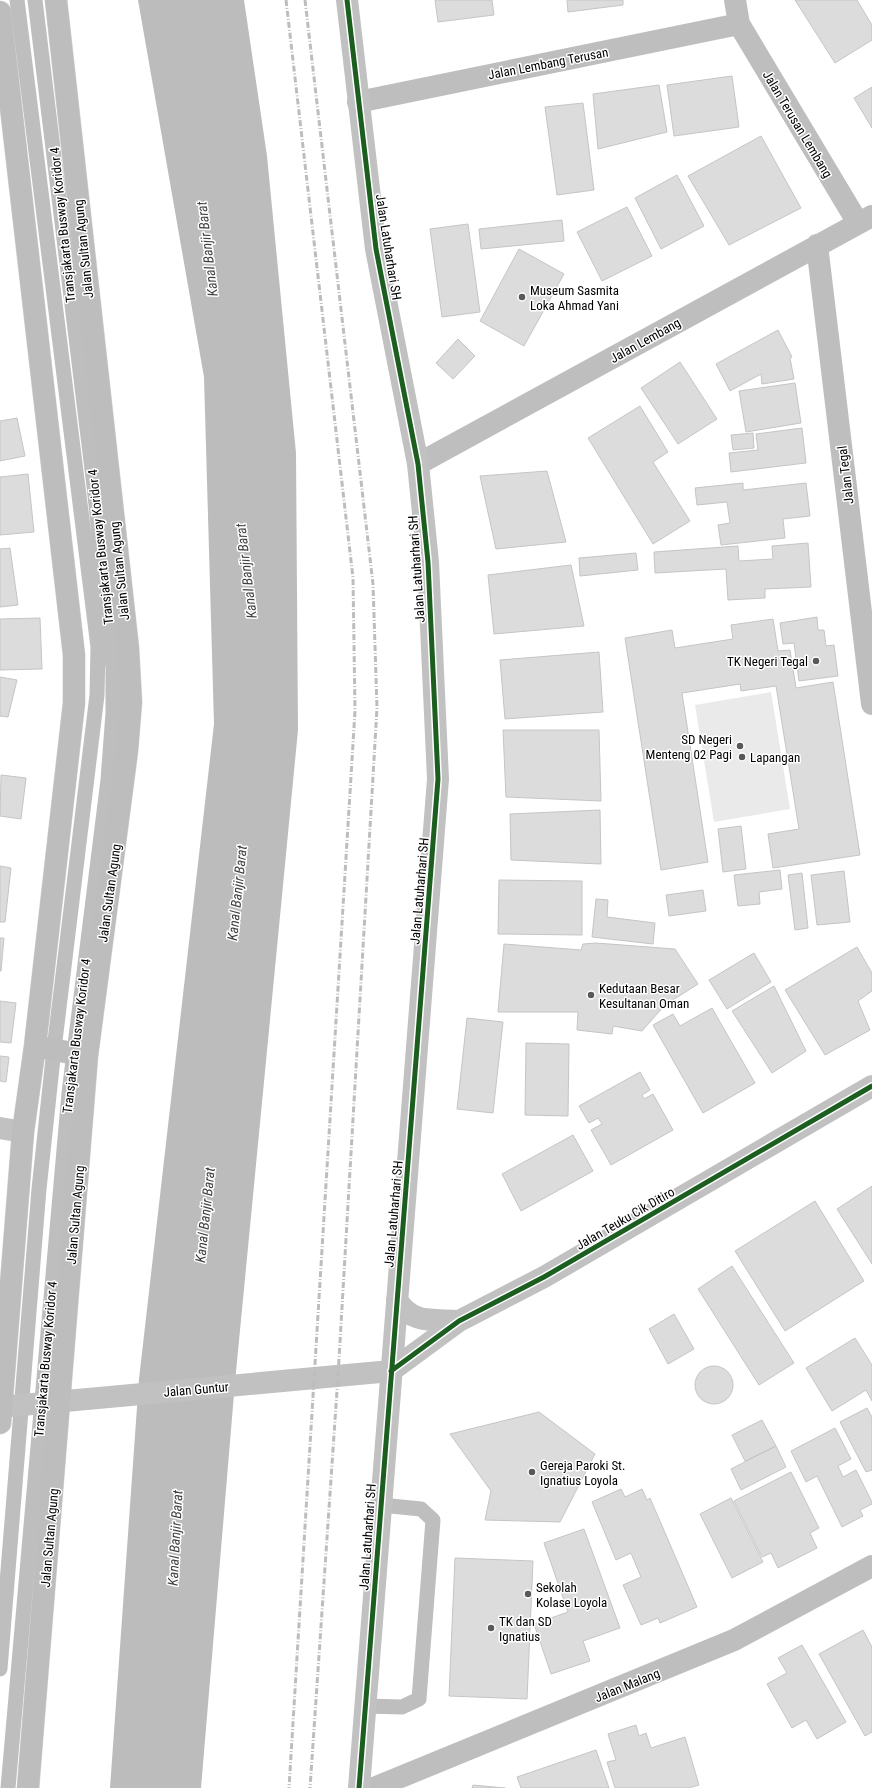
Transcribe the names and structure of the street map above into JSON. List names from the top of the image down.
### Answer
{
  "streets": {
    "main road": ["Jalan Sultan Agung"],
    "street": [
      "Jalan Lembang Terusan",
      "Jalan Terusan Lembang",
      "Jalan Latuharhari SH",
      "Jalan Lembang",
      "Jalan Tegal",
      "Jalan Teuku Cik Ditiro",
      "Jalan Guntur",
      "Jalan Malang"
    ],
    "lane": ["Transjakarta Busway Koridor 4"]
  },
  "crossings": [
    ["Jalan Lembang Terusan", "Jalan Terusan Lembang"],
    ["Jalan Lembang Terusan", "Jalan Latuharhari SH"],
    ["Jalan Terusan Lembang", "Jalan Lembang"],
    ["Transjakarta Busway Koridor 4", "Jalan Sultan Agung"],
    ["Transjakarta Busway Koridor 4", "Jalan Guntur"],
    ["Jalan Latuharhari SH", "Jalan Lembang"],
    ["Jalan Latuharhari SH", "Jalan Teuku Cik Ditiro"],
    ["Jalan Latuharhari SH", "Jalan Guntur"],
    ["Jalan Sultan Agung", "Jalan Guntur"],
    ["Jalan Lembang", "Jalan Tegal"],
    ["Jalan Teuku Cik Ditiro", "Jalan Guntur"]
  ],
  "water": ["Kanal Banjir Barat"],
  "places": [
    "Museum Sasmita Loka Ahmad Yani",
    "TK Negeri Tegal",
    "SD Negeri Menteng 02 Pagi",
    "Lapangan",
    "Kedutaan Besar Kesultanan Oman",
    "Gereja Paroki St. Ignatius Loyola",
    "Sekolah Kolase Loyola",
    "TK dan SD Ignatius"
  ]
}
